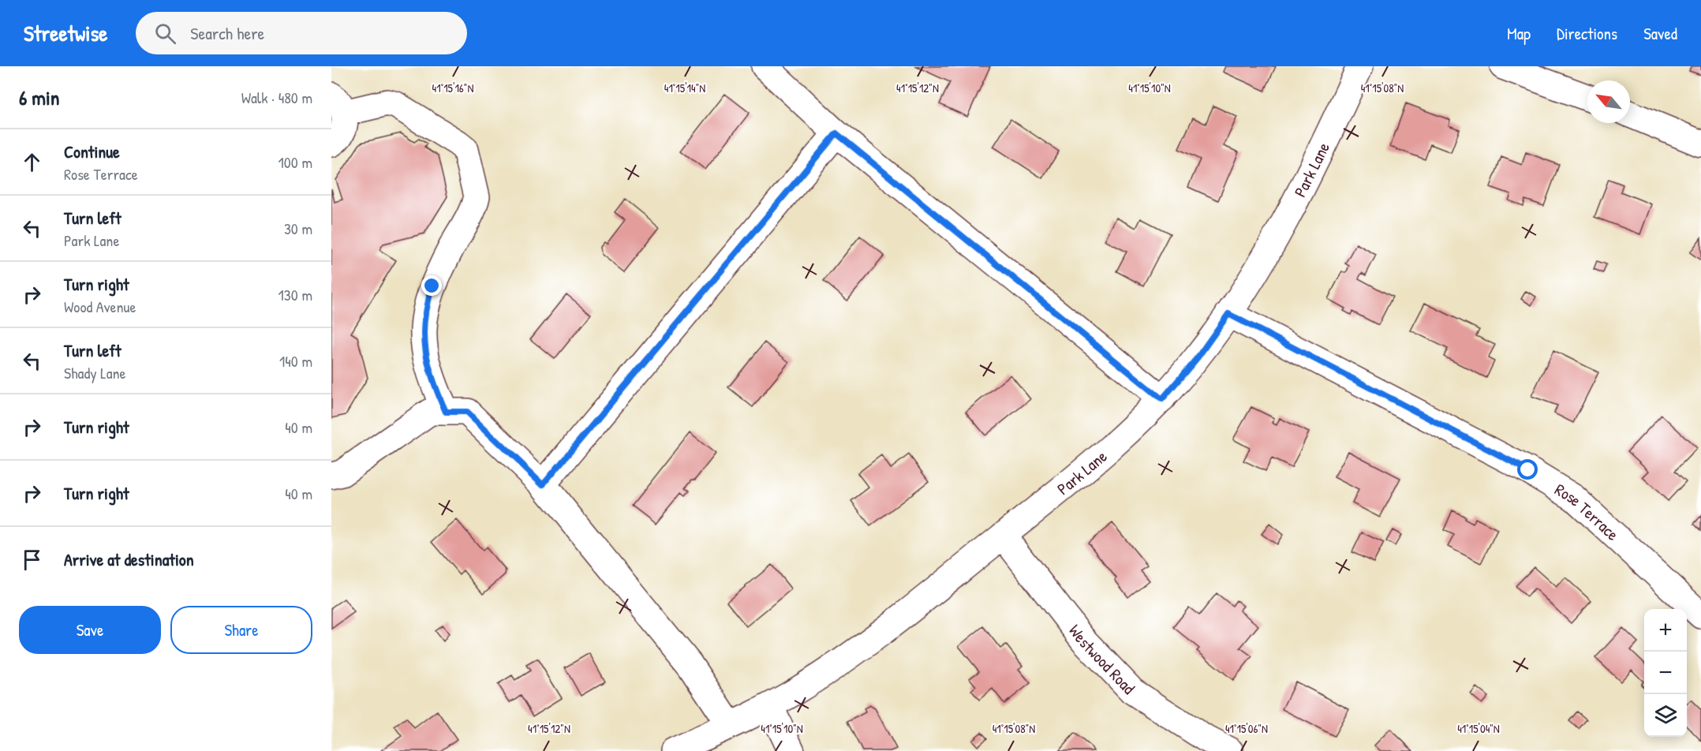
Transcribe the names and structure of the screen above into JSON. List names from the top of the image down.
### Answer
{
  "streets": {
    "street": ["Park Lane", "Rose Terrace", "Westwood Road"]
  },
  "crossings": [
    ["Park Lane", "Rose Terrace"],
    ["Park Lane", "Westwood Road"]
  ],
  "north": "top left",
  "page": {
    "header": "Streetwise",
    "search": "Search here",
    "nav": ["Map", "Directions", "Saved"],
    "heading": ["6 min", "Walk · 480 m"],
    "list": [
      ["Continue", "Rose Terrace", "100 m"],
      ["Turn left", "Park Lane", "30 m"],
      ["Turn right", "Wood Avenue", "130 m"],
      ["Turn left", "Shady Lane", "140 m"],
      ["Turn right", "40 m"],
      ["Turn right", "40 m"],
      "Arrive at destination"
    ],
    "buttons": ["Save", "Share"],
    "map_buttons": ["+", "−"]
  },
  "coordinates": [
    "41°15'16\"N",
    "41°15'14\"N",
    "41°15'12\"N",
    "41°15'10\"N",
    "41°15'08\"N",
    "41°15'06\"N",
    "41°15'04\"N"
  ]
}
